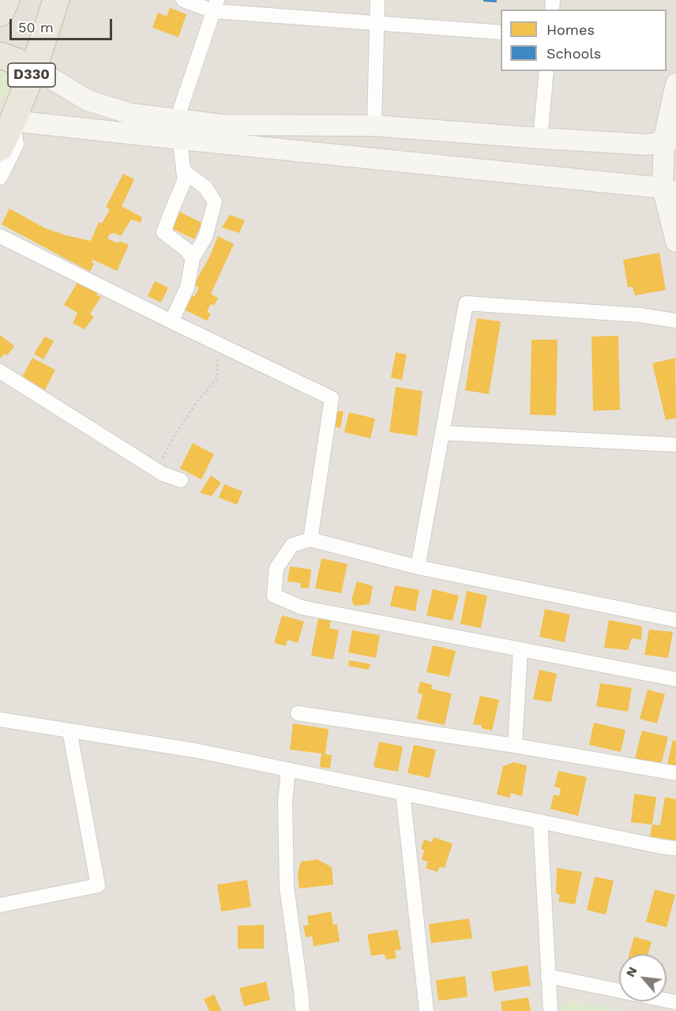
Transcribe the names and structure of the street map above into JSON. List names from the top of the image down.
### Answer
{
  "streets": {
    "highway": ["D330"]
  },
  "legend": ["Homes", "Schools"],
  "scale_bar": "50 m",
  "north": "top left"
}
